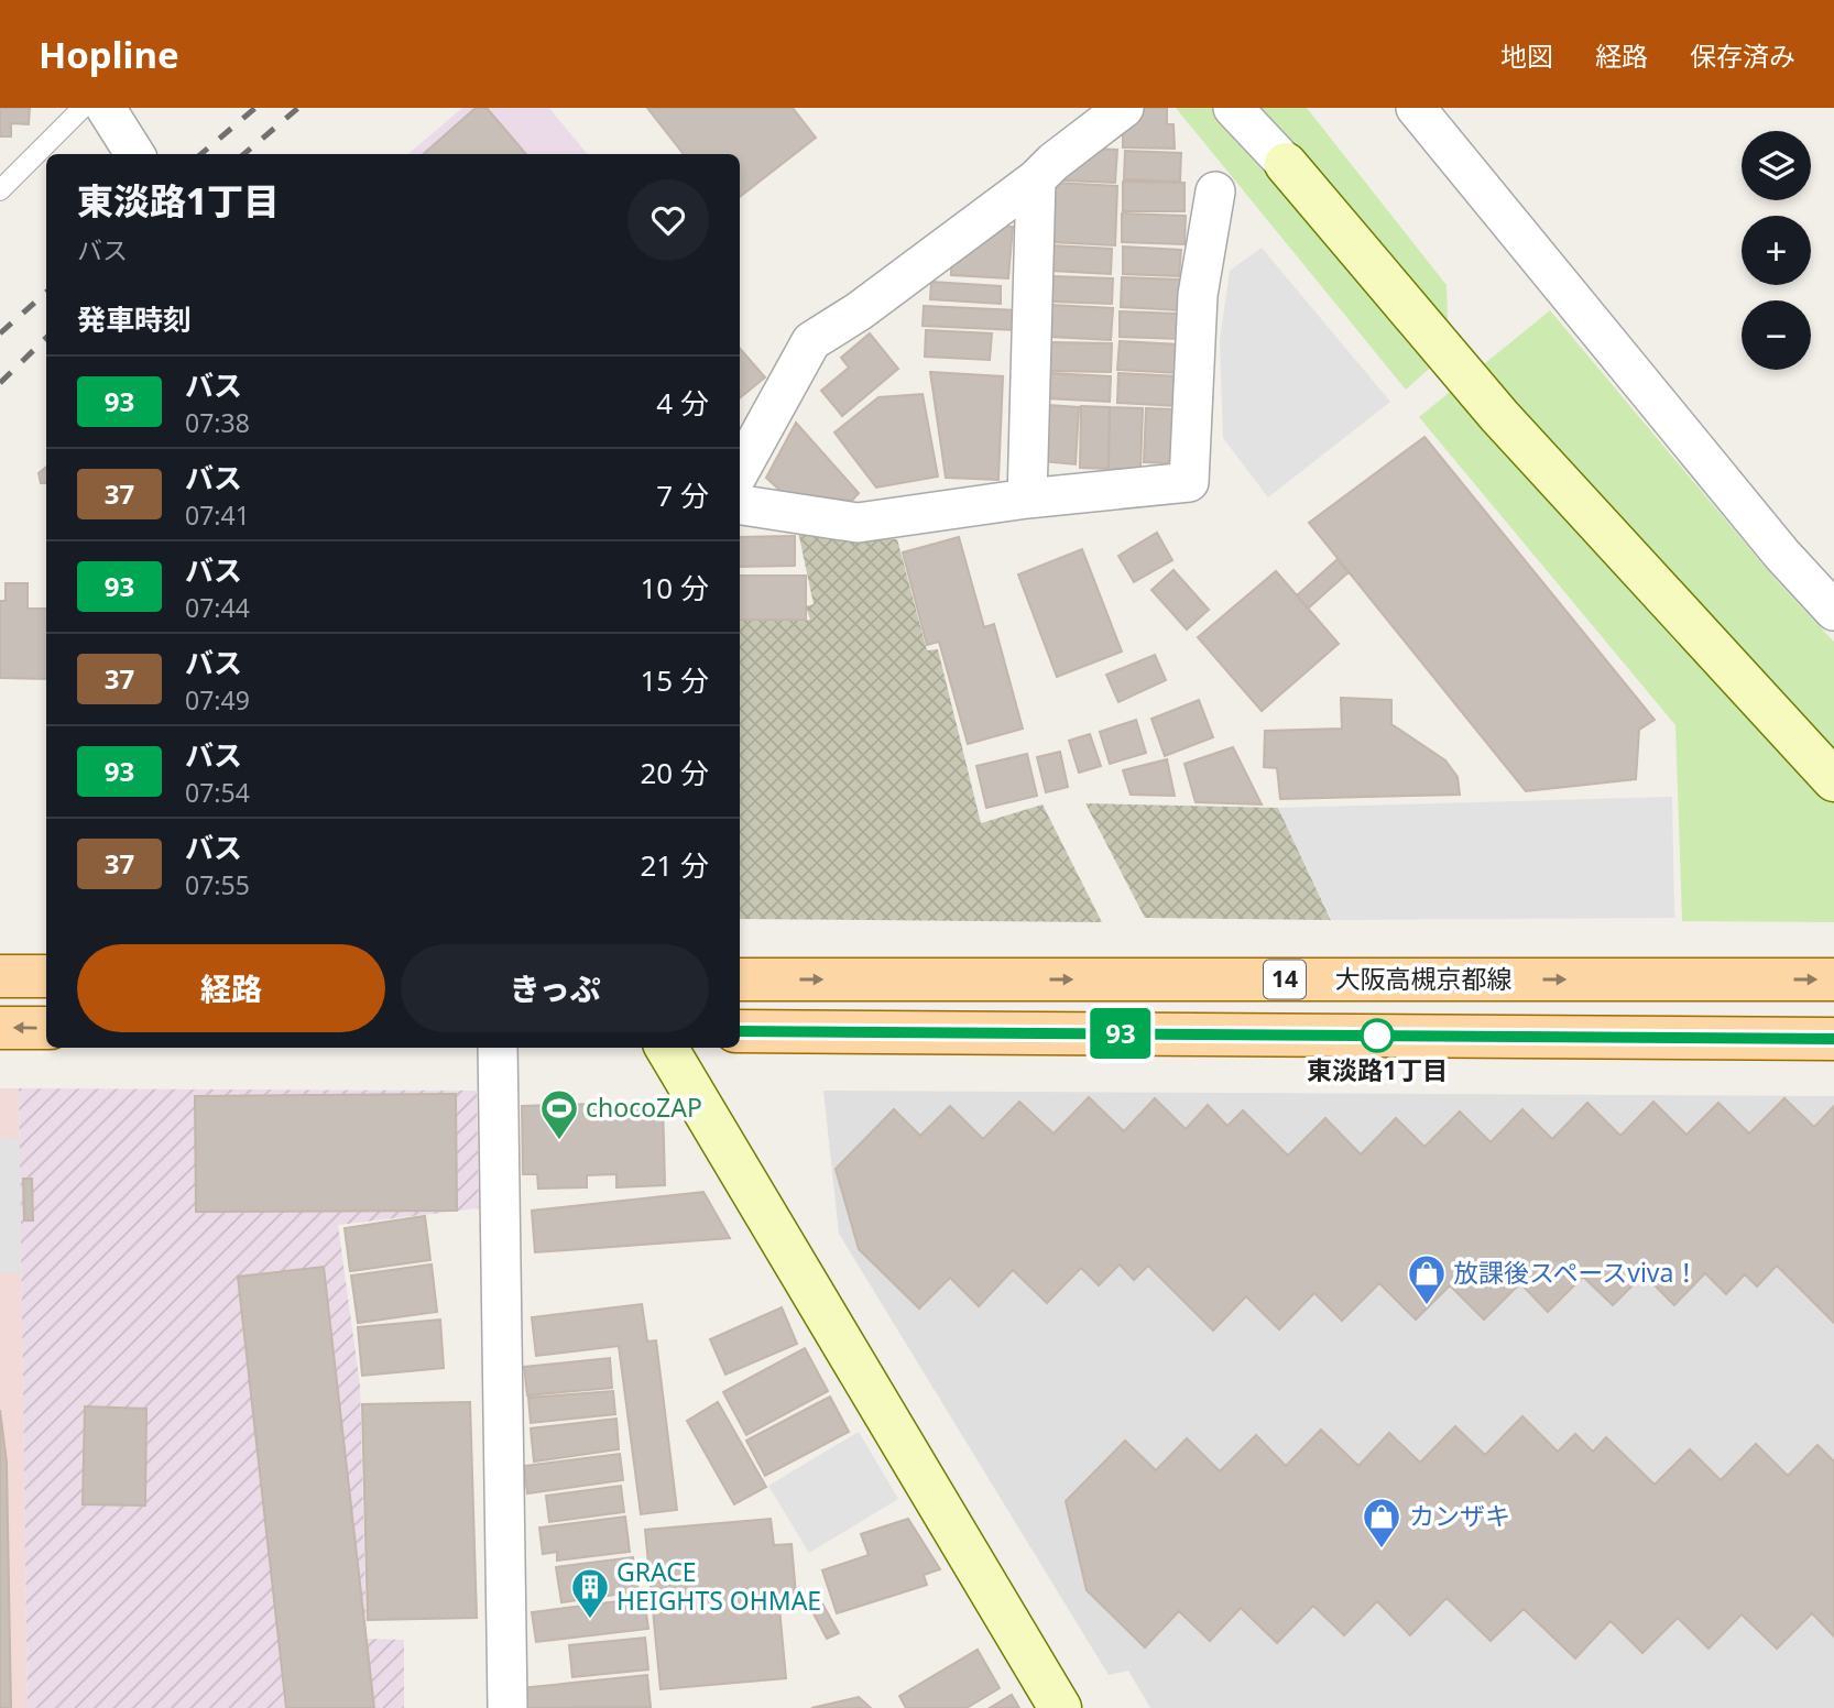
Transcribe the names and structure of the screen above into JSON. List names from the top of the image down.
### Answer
{
  "streets": {
    "main road": ["14", "大阪高槻京都線"]
  },
  "places": {
    "other": ["東淡路1丁目"],
    "sports": ["chocoZAP"],
    "shop": ["放課後スペースviva！", "カンザキ"],
    "building": ["GRACE HEIGHTS OHMAE"]
  },
  "lines": ["bus line 93"],
  "page": {
    "header": "Hopline",
    "nav": ["地図", "経路", "保存済み"],
    "on_map": "93",
    "map_buttons": ["+", "−"],
    "heading": [
      ["東淡路1丁目", "バス"],
      "発車時刻"
    ],
    "list": [
      {
        "mark": "93",
        "name": "バス",
        "note": "07:38",
        "value": "4 分"
      },
      {
        "mark": "37",
        "name": "バス",
        "note": "07:41",
        "value": "7 分"
      },
      {
        "mark": "93",
        "name": "バス",
        "note": "07:44",
        "value": "10 分"
      },
      {
        "mark": "37",
        "name": "バス",
        "note": "07:49",
        "value": "15 分"
      },
      {
        "mark": "93",
        "name": "バス",
        "note": "07:54",
        "value": "20 分"
      },
      {
        "mark": "37",
        "name": "バス",
        "note": "07:55",
        "value": "21 分"
      }
    ],
    "buttons": ["経路", "きっぷ"]
  }
}
